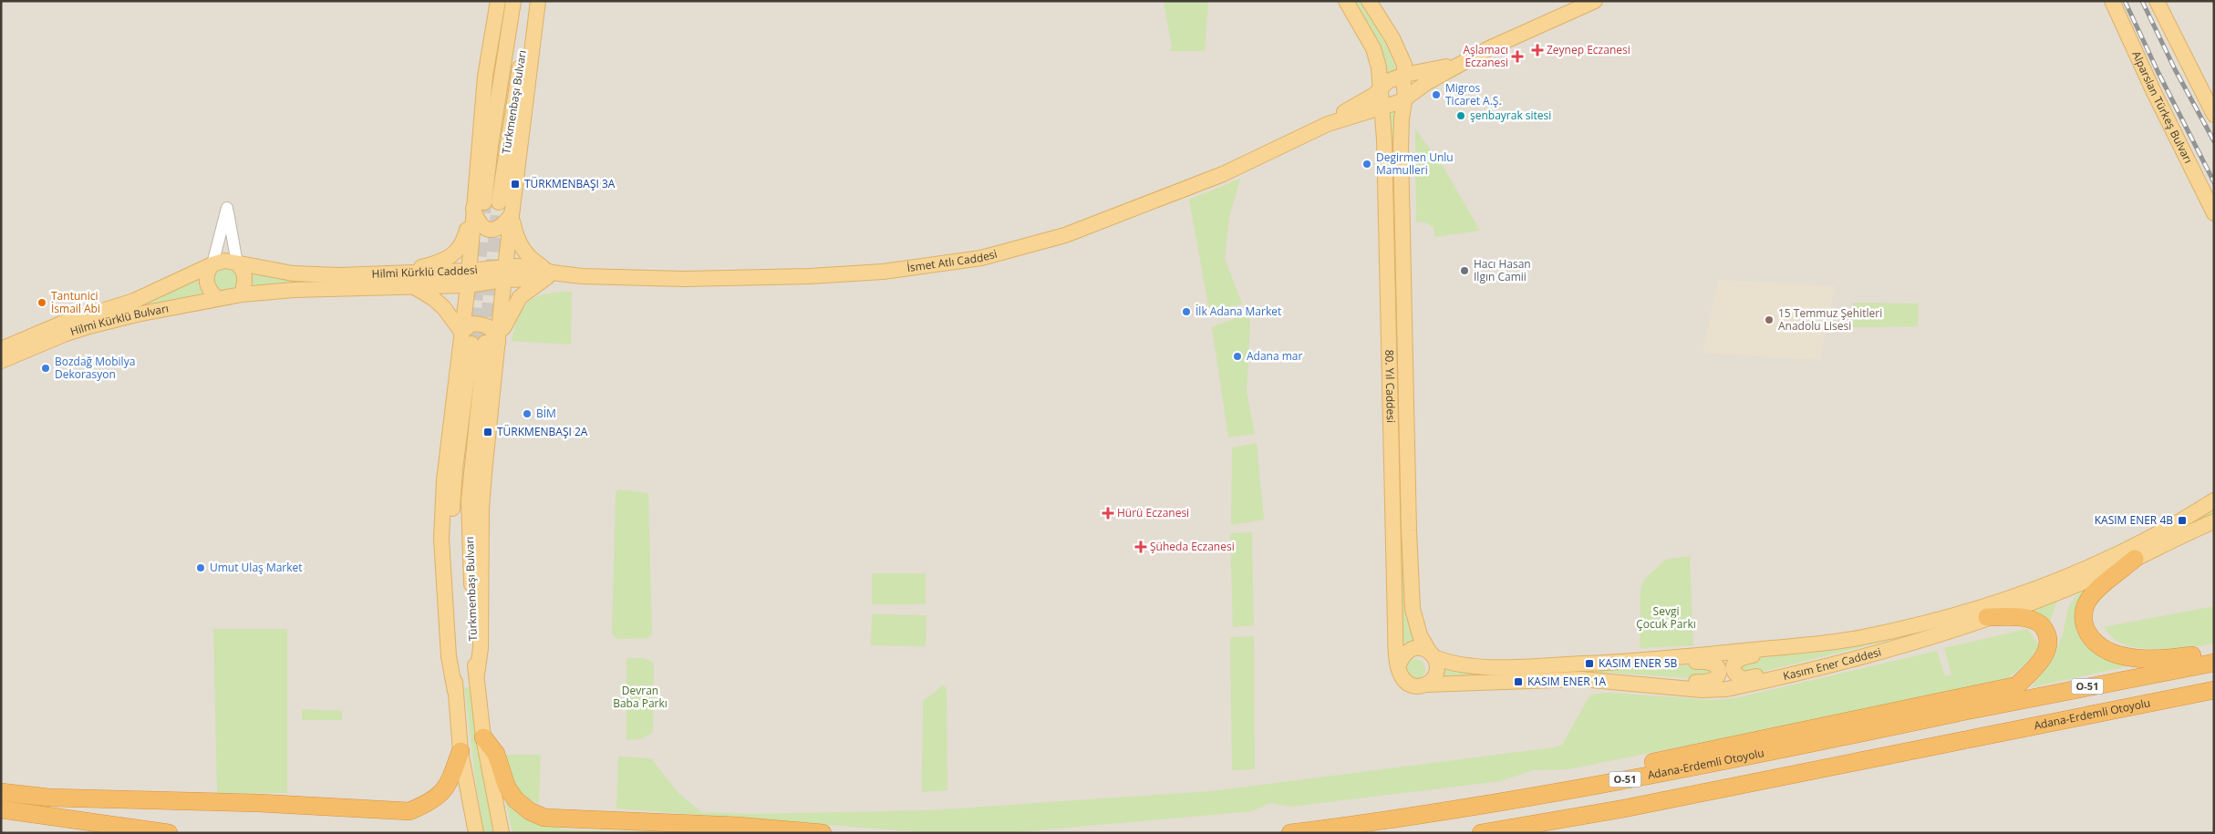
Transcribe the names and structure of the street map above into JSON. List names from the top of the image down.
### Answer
{
  "streets": {
    "highway": ["O-51", "Adana-Erdemli Otoyolu"],
    "main road": [
      "Türkmenbaşı Bulvarı",
      "Alparslan Türkeş Bulvarı",
      "İsmet Atlı Caddesi",
      "Hilmi Kürklü Caddesi",
      "Hilmi Kürklü Bulvarı",
      "80. Yıl Caddesi",
      "Kasım Ener Caddesi"
    ]
  },
  "crossings": [
    ["İsmet Atlı Caddesi", "Hilmi Kürklü Caddesi"],
    ["İsmet Atlı Caddesi", "80. Yıl Caddesi"],
    ["Hilmi Kürklü Caddesi", "Hilmi Kürklü Bulvarı"],
    ["80. Yıl Caddesi", "Kasım Ener Caddesi"]
  ],
  "parks": ["Sevgi Çocuk Parkı", "Devran Baba Parkı"],
  "places": {
    "health": [
      "Zeynep Eczanesi",
      "Aşlamacı Eczanesi",
      "Hürü Eczanesi",
      "Şüheda Eczanesi"
    ],
    "other": [
      "Migros Ticaret A.Ş.",
      "şenbayrak sitesi",
      "Degirmen Unlu Mamulleri",
      "Hacı Hasan Ilgın Camii",
      "Tantunici İsmail Abi",
      "İlk Adana Market",
      "15 Temmuz Şehitleri Anadolu Lisesi",
      "Adana mar",
      "Bozdağ Mobilya Dekorasyon",
      "BİM",
      "Umut Ulaş Market"
    ],
    "transit": [
      "TÜRKMENBAŞI 3A",
      "TÜRKMENBAŞI 2A",
      "KASIM ENER 4B",
      "KASIM ENER 5B",
      "KASIM ENER 1A"
    ]
  }
}
